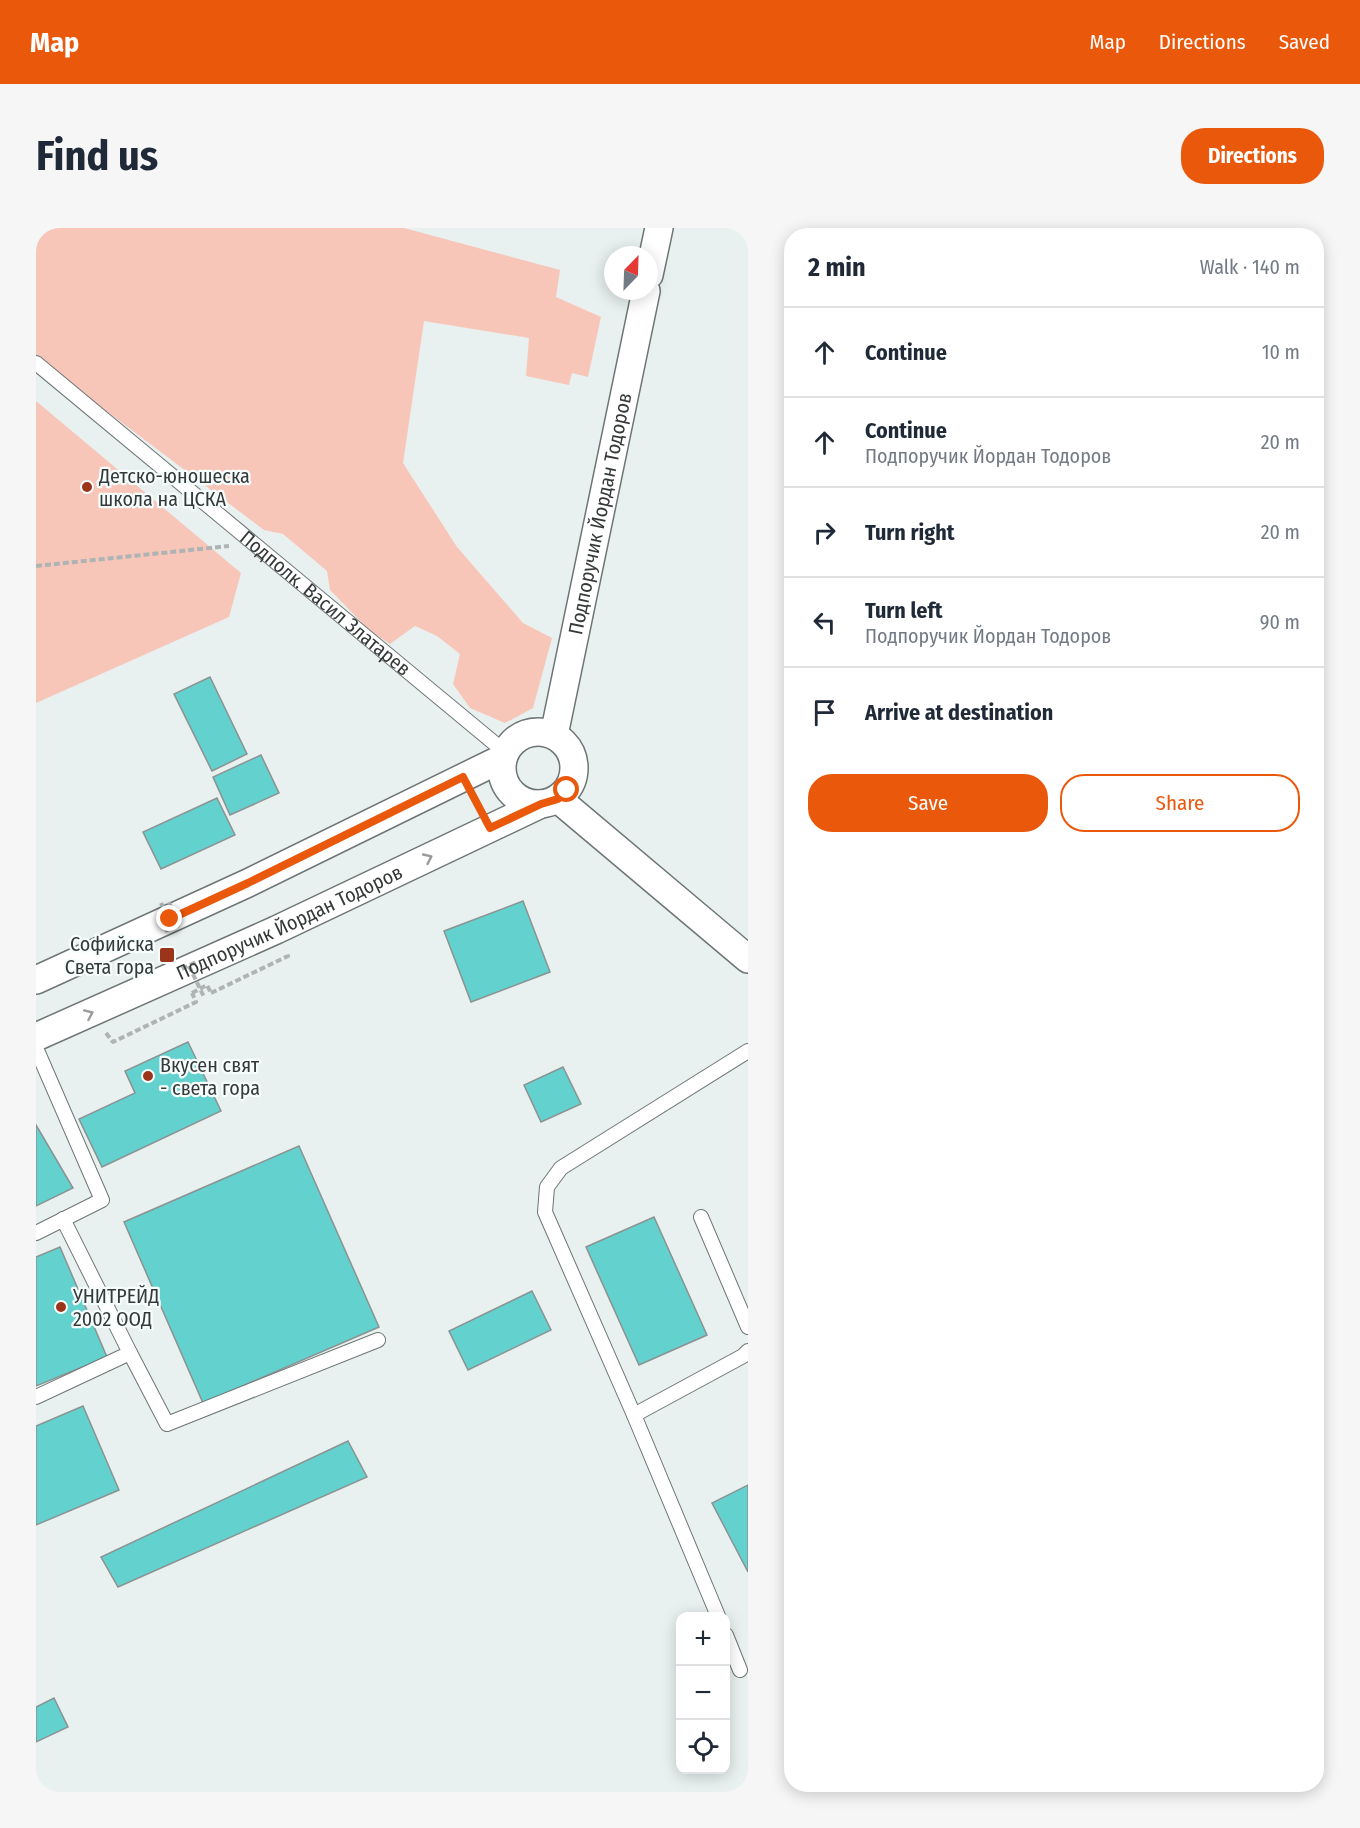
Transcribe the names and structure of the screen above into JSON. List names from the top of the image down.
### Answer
{
  "streets": {
    "street": ["Подпоручик Йордан Тодоров"],
    "lane": ["Подполк. Васил Златарев"]
  },
  "crossings": [
    ["Подпоручик Йордан Тодоров", "Подполк. Васил Златарев"]
  ],
  "places": {
    "other": ["Детско-юношеска школа на ЦСКА", "Вкусен свят - света гора", "УНИТРЕЙД 2002 ООД"],
    "transit": ["Софийска Света гора"]
  },
  "north": "top right",
  "page": {
    "header": "Map",
    "nav": ["Map", "Directions", "Saved"],
    "buttons": [
      "Directions",
      ["Save", "Share"]
    ],
    "title": "Find us",
    "heading": ["2 min", "Walk · 140 m"],
    "list": [
      ["Continue", "10 m"],
      ["Continue", "Подпоручик Йордан Тодоров", "20 m"],
      ["Turn right", "20 m"],
      ["Turn left", "Подпоручик Йордан Тодоров", "90 m"],
      "Arrive at destination"
    ],
    "map_buttons": ["+", "−"]
  }
}
